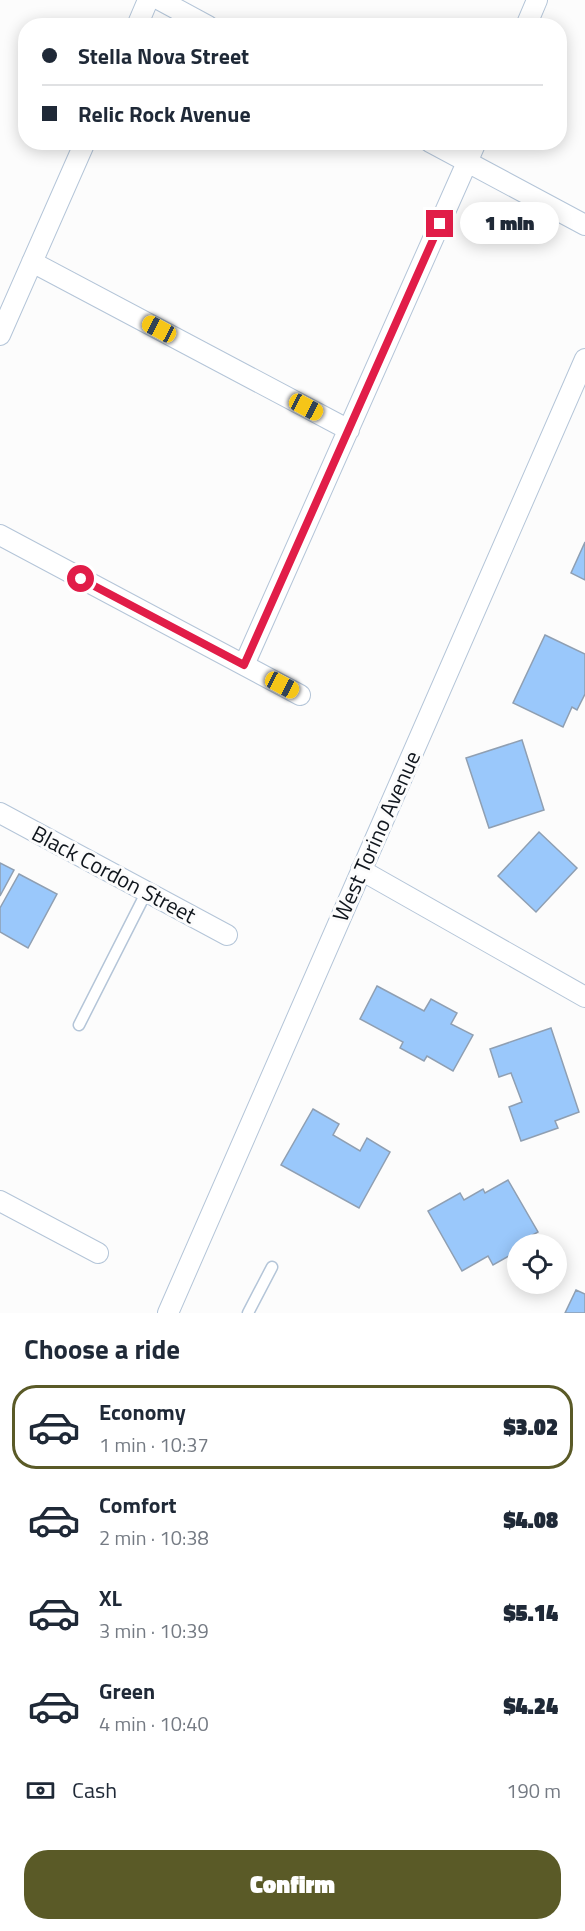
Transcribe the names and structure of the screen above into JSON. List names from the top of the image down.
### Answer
{
  "streets": {
    "street": ["West Torino Avenue", "Black Cordon Street"]
  },
  "page": {
    "banner": ["Stella Nova Street", "Relic Rock Avenue"],
    "bubble": "1 min",
    "heading": "Choose a ride",
    "list": [
      {
        "name": "Economy",
        "note": "1 min · 10:37",
        "value": "$3.02"
      },
      {
        "name": "Comfort",
        "note": "2 min · 10:38",
        "value": "$4.08"
      },
      {
        "name": "XL",
        "note": "3 min · 10:39",
        "value": "$5.14"
      },
      {
        "name": "Green",
        "note": "4 min · 10:40",
        "value": "$4.24"
      }
    ],
    "pay": ["Cash", "190 m"],
    "buttons": "Confirm"
  }
}
